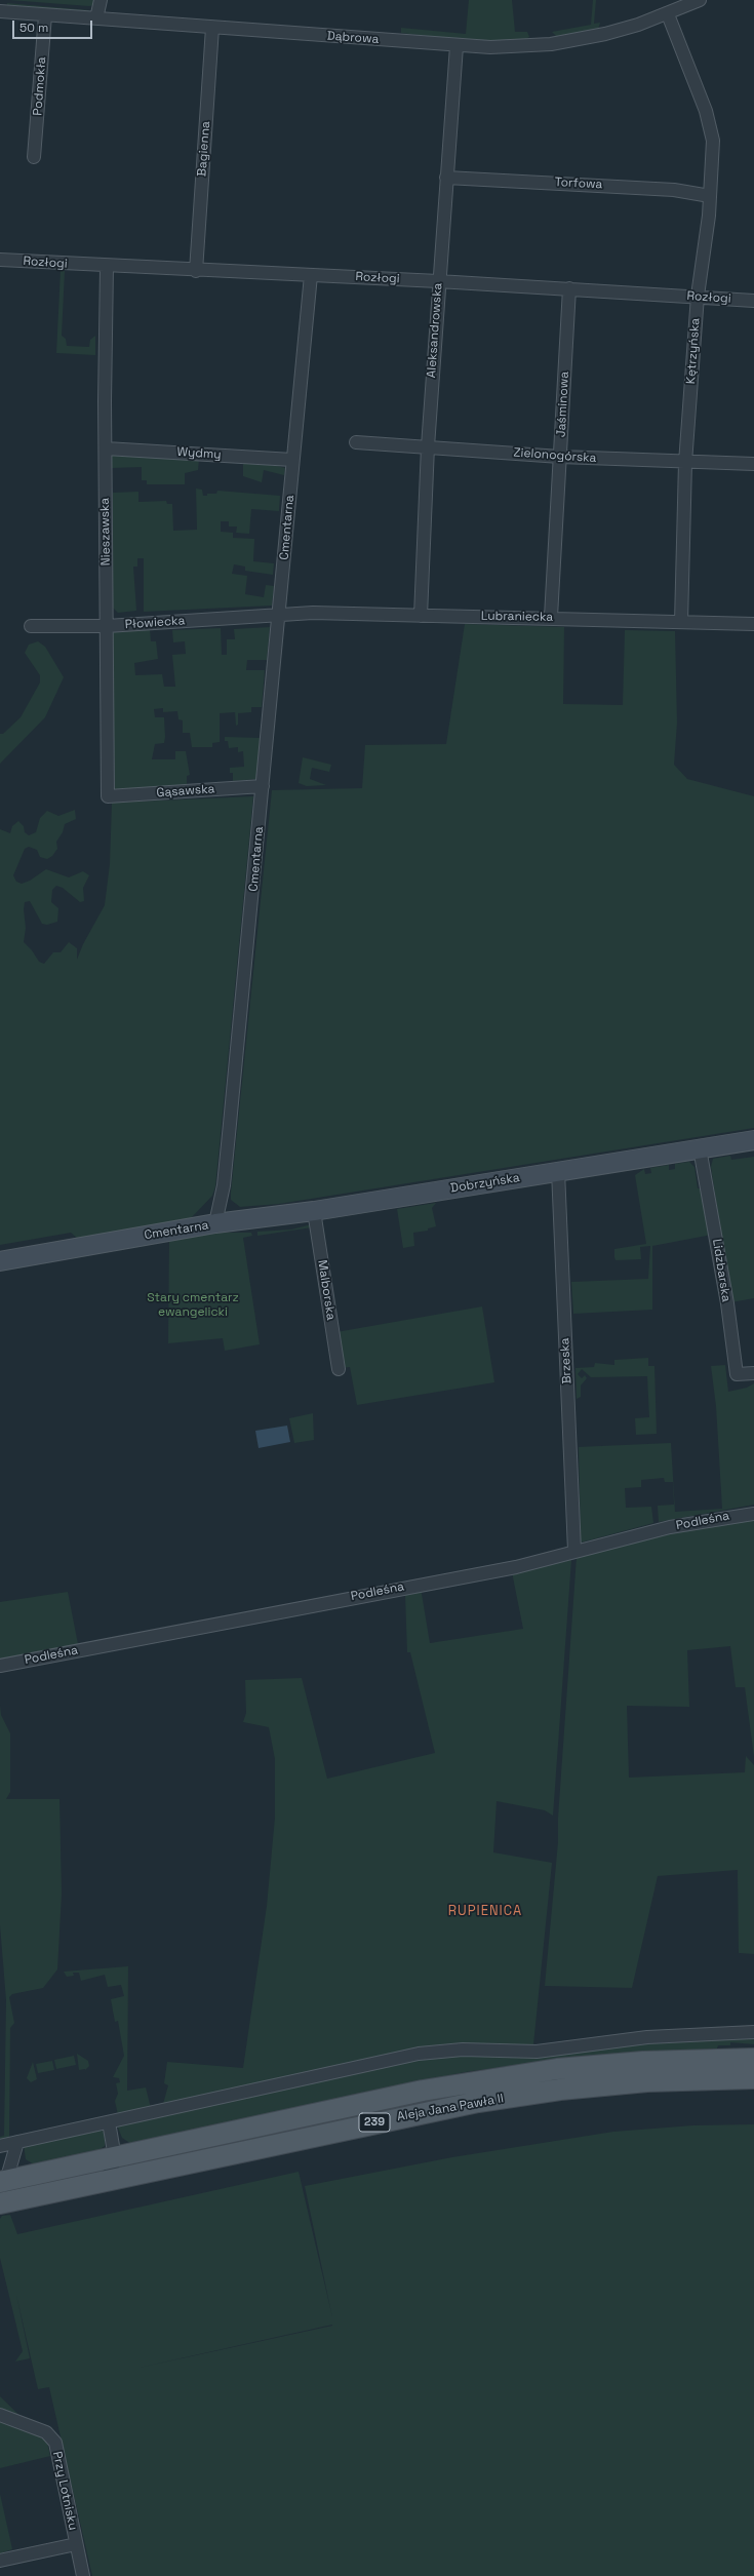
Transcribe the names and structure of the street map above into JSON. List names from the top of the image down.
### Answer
{
  "streets": {
    "main road": ["Aleja Jana Pawła II", "239"],
    "street": [
      "Dąbrowa",
      "Podmokła",
      "Bagienna",
      "Torfowa",
      "Rozłogi",
      "Aleksandrowska",
      "Kętrzyńska",
      "Jaśminowa",
      "Wydmy",
      "Zielonogórska",
      "Cmentarna",
      "Nieszawska",
      "Lubraniecka",
      "Płowiecka",
      "Gąsawska",
      "Dobrzyńska",
      "Lidzbarska",
      "Malborska",
      "Brzeska",
      "Podleśna",
      "Przy Lotnisku"
    ]
  },
  "crossings": [
    ["Dąbrowa", "Podmokła"],
    ["Dąbrowa", "Bagienna"],
    ["Dąbrowa", "Aleksandrowska"],
    ["Dąbrowa", "Kętrzyńska"],
    ["Bagienna", "Rozłogi"],
    ["Torfowa", "Aleksandrowska"],
    ["Torfowa", "Kętrzyńska"],
    ["Rozłogi", "Aleksandrowska"],
    ["Rozłogi", "Kętrzyńska"],
    ["Rozłogi", "Jaśminowa"],
    ["Rozłogi", "Cmentarna"],
    ["Rozłogi", "Nieszawska"],
    ["Aleksandrowska", "Zielonogórska"],
    ["Aleksandrowska", "Lubraniecka"],
    ["Kętrzyńska", "Zielonogórska"],
    ["Kętrzyńska", "Lubraniecka"],
    ["Jaśminowa", "Zielonogórska"],
    ["Jaśminowa", "Lubraniecka"],
    ["Wydmy", "Cmentarna"],
    ["Wydmy", "Nieszawska"],
    ["Cmentarna", "Lubraniecka"],
    ["Cmentarna", "Płowiecka"],
    ["Cmentarna", "Gąsawska"],
    ["Cmentarna", "Dobrzyńska"],
    ["Nieszawska", "Płowiecka"],
    ["Nieszawska", "Gąsawska"],
    ["Lubraniecka", "Płowiecka"],
    ["Dobrzyńska", "Lidzbarska"],
    ["Dobrzyńska", "Malborska"],
    ["Dobrzyńska", "Brzeska"],
    ["Brzeska", "Podleśna"]
  ],
  "districts": ["RUPIENICA"],
  "parks": ["Stary cmentarz ewangelicki"],
  "scale_bar": "50 m"
}
